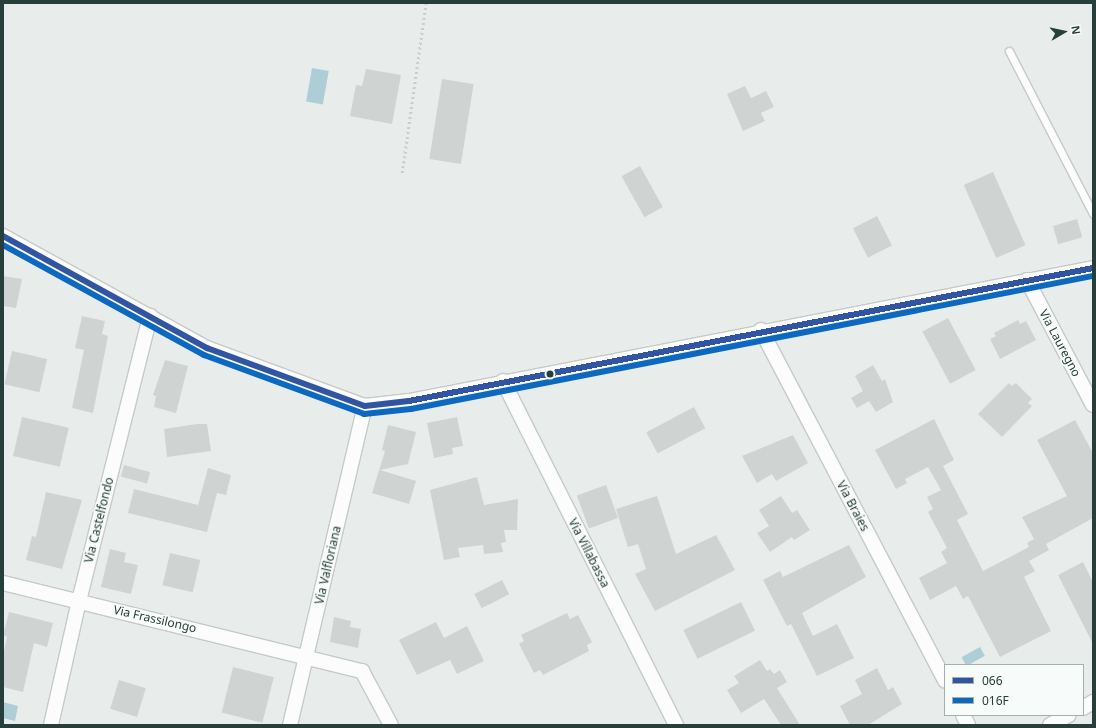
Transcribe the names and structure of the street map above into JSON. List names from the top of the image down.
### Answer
{
  "streets": {
    "street": [
      "Via Lauregno",
      "Via Braies",
      "Via Castelfondo",
      "Via Villabassa",
      "Via Valfloriana",
      "Via Frassilongo"
    ]
  },
  "crossings": [
    ["Via Castelfondo", "Via Frassilongo"],
    ["Via Valfloriana", "Via Frassilongo"]
  ],
  "lines": ["transit line 066", "transit line 016F"],
  "legend": ["066", "016F"],
  "north": "right"
}
